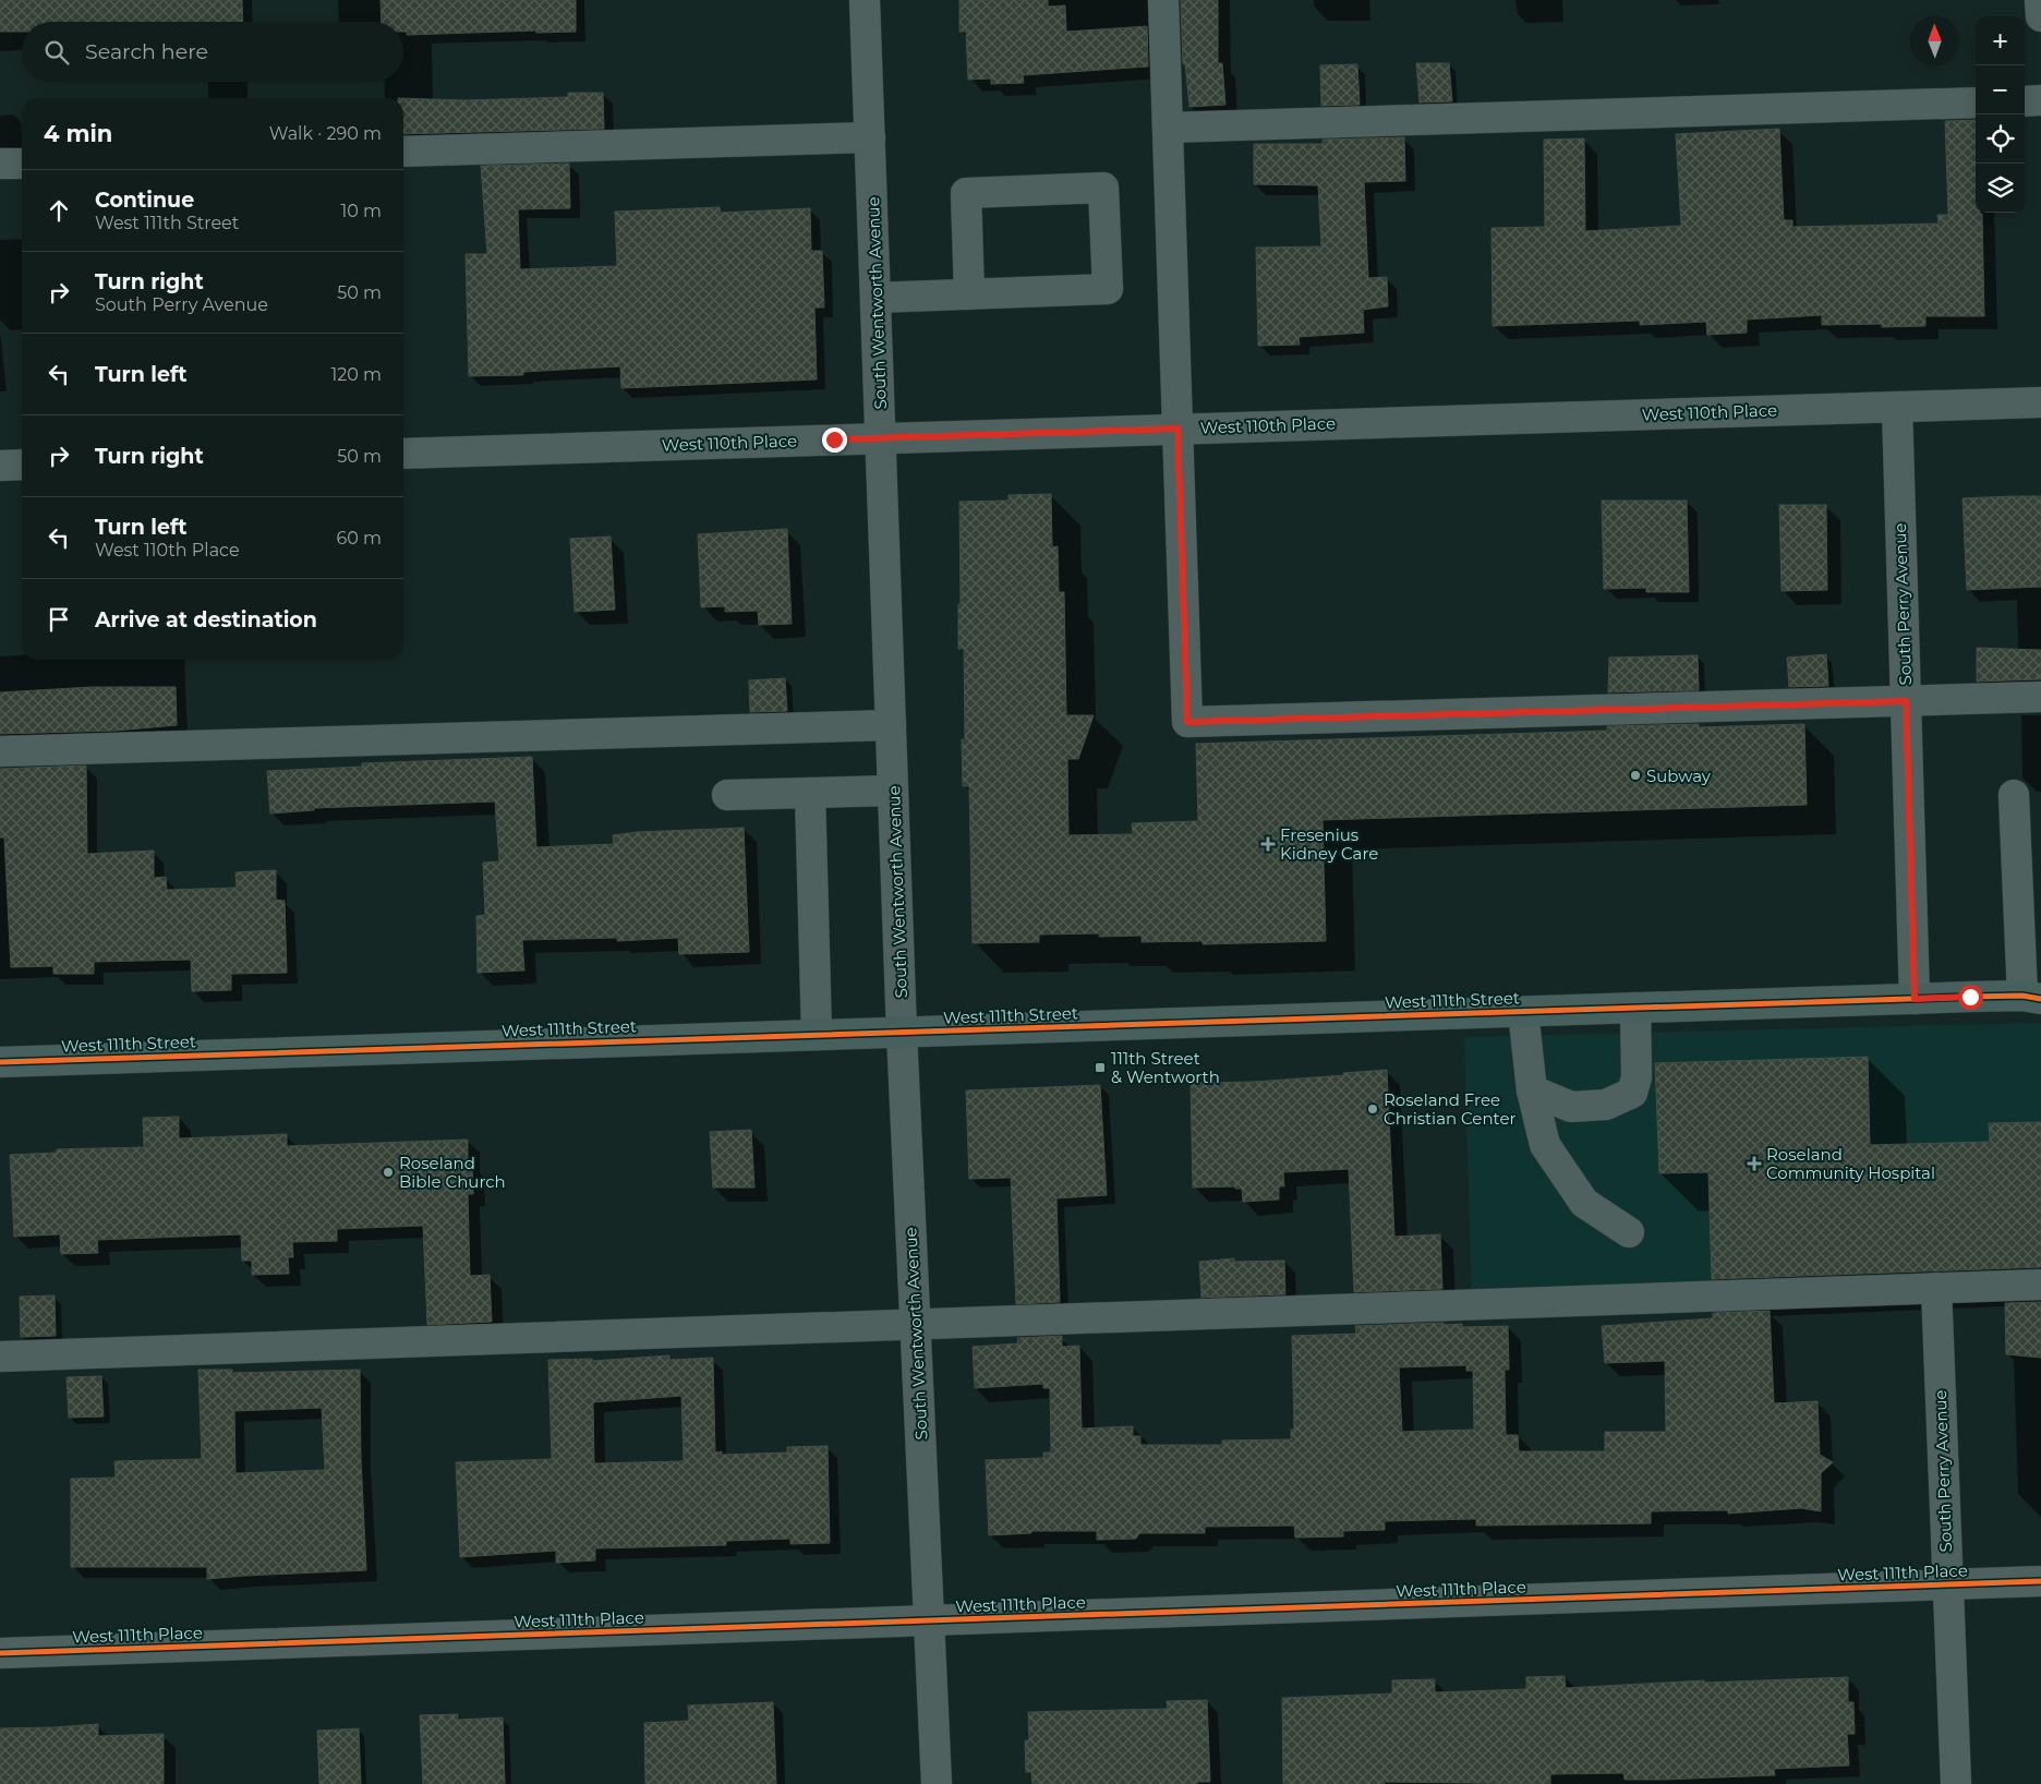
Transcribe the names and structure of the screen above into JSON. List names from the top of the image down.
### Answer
{
  "streets": {
    "main road": ["West 111th Street"],
    "street": [
      "South Wentworth Avenue",
      "West 110th Place",
      "South Perry Avenue",
      "West 111th Place"
    ]
  },
  "crossings": [
    ["South Wentworth Avenue", "West 110th Place"],
    ["South Wentworth Avenue", "West 111th Street"],
    ["South Wentworth Avenue", "West 111th Place"],
    ["West 110th Place", "South Perry Avenue"],
    ["South Perry Avenue", "West 111th Street"],
    ["South Perry Avenue", "West 111th Place"]
  ],
  "places": {
    "other": ["Subway", "Roseland Free Christian Center", "Roseland Bible Church"],
    "health": ["Fresenius Kidney Care", "Roseland Community Hospital"],
    "transit": ["111th Street & Wentworth"]
  },
  "north": "top",
  "page": {
    "map_buttons": ["+", "−"],
    "search": "Search here",
    "heading": ["4 min", "Walk · 290 m"],
    "list": [
      ["Continue", "West 111th Street", "10 m"],
      ["Turn right", "South Perry Avenue", "50 m"],
      ["Turn left", "120 m"],
      ["Turn right", "50 m"],
      ["Turn left", "West 110th Place", "60 m"],
      "Arrive at destination"
    ]
  }
}
